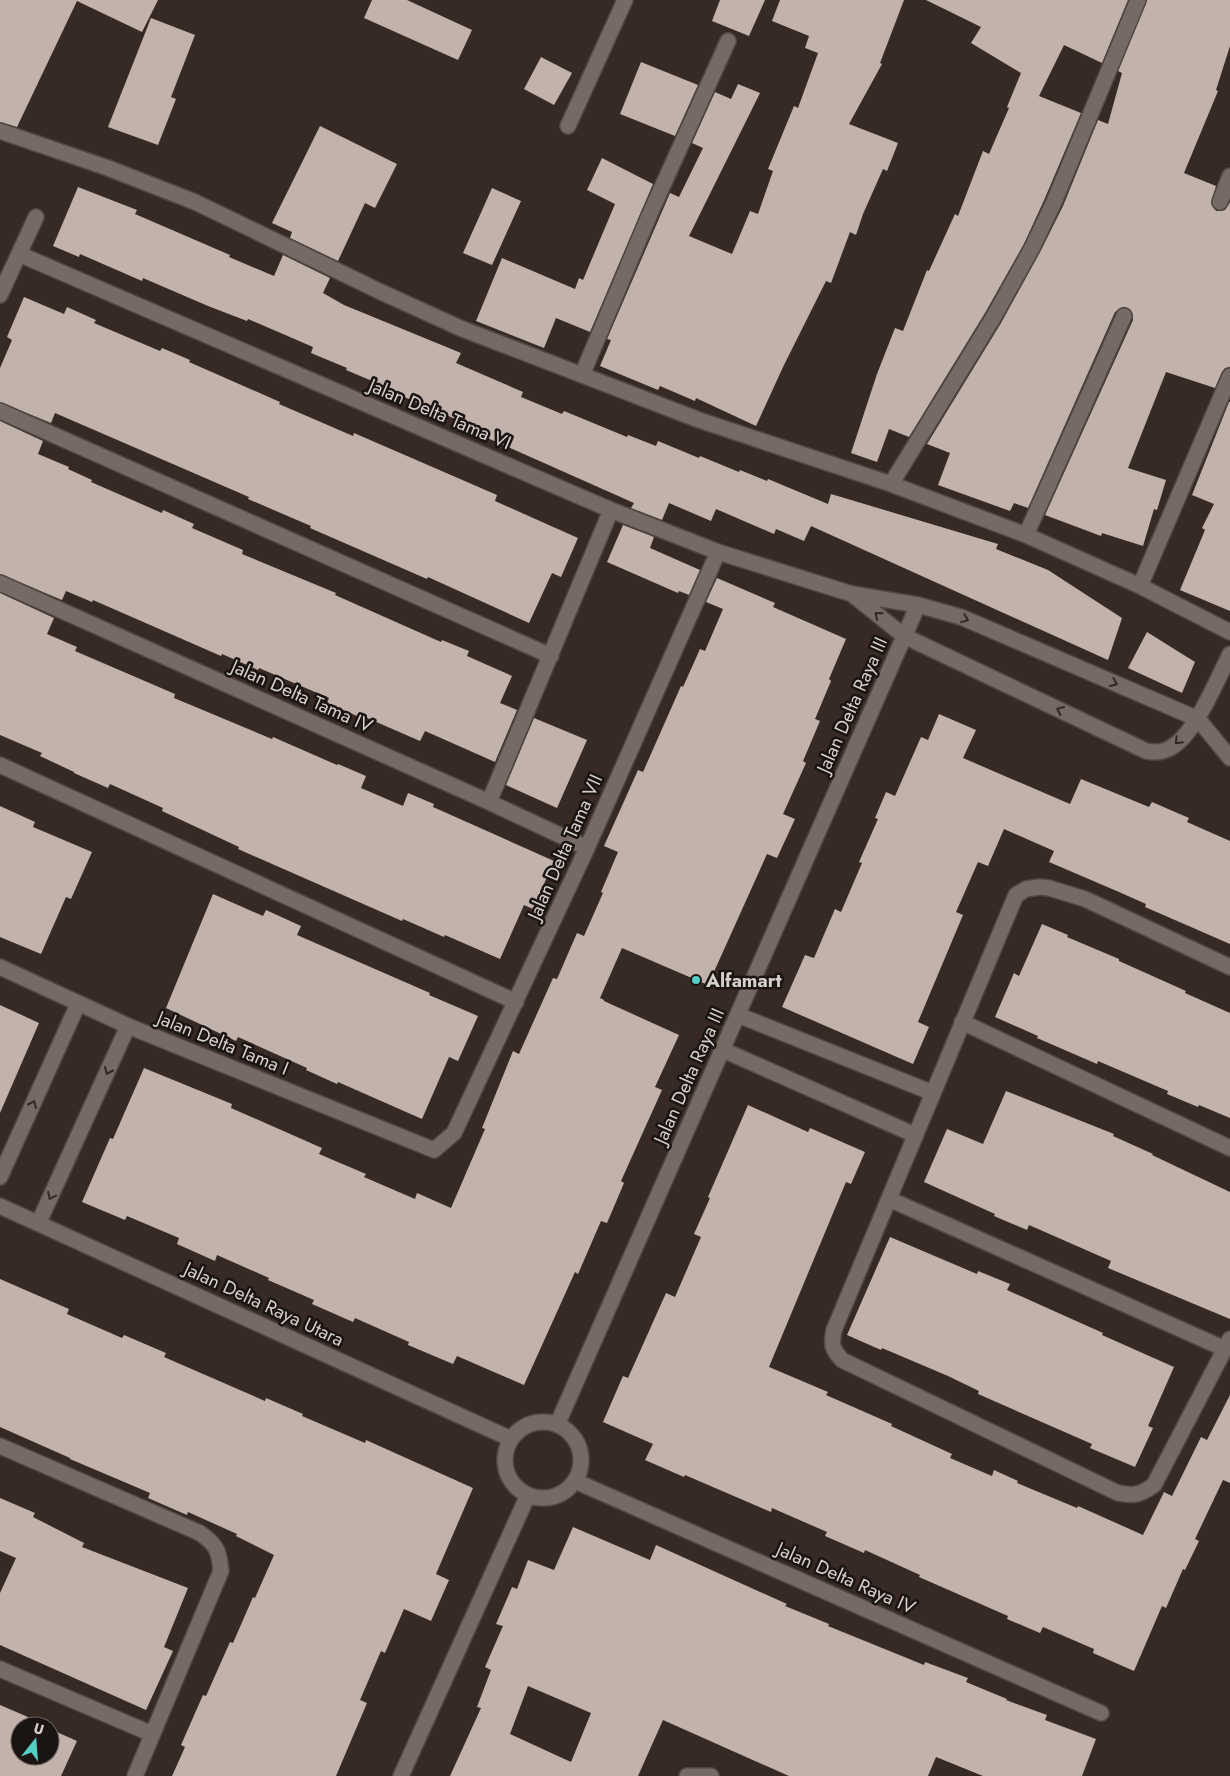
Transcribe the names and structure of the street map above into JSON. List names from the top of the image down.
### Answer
{
  "streets": {
    "street": [
      "Jalan Delta Tama VI",
      "Jalan Delta Tama IV",
      "Jalan Delta Raya III",
      "Jalan Delta Tama VII",
      "Jalan Delta Tama I",
      "Jalan Delta Raya Utara",
      "Jalan Delta Raya IV"
    ]
  },
  "crossings": [
    ["Jalan Delta Tama VI", "Jalan Delta Raya III"],
    ["Jalan Delta Tama VI", "Jalan Delta Tama VII"],
    ["Jalan Delta Tama IV", "Jalan Delta Tama VII"],
    ["Jalan Delta Raya III", "Jalan Delta Raya Utara"],
    ["Jalan Delta Raya III", "Jalan Delta Raya IV"],
    ["Jalan Delta Tama VII", "Jalan Delta Tama I"],
    ["Jalan Delta Raya Utara", "Jalan Delta Raya IV"]
  ],
  "places": ["Alfamart"],
  "north": "top"
}
